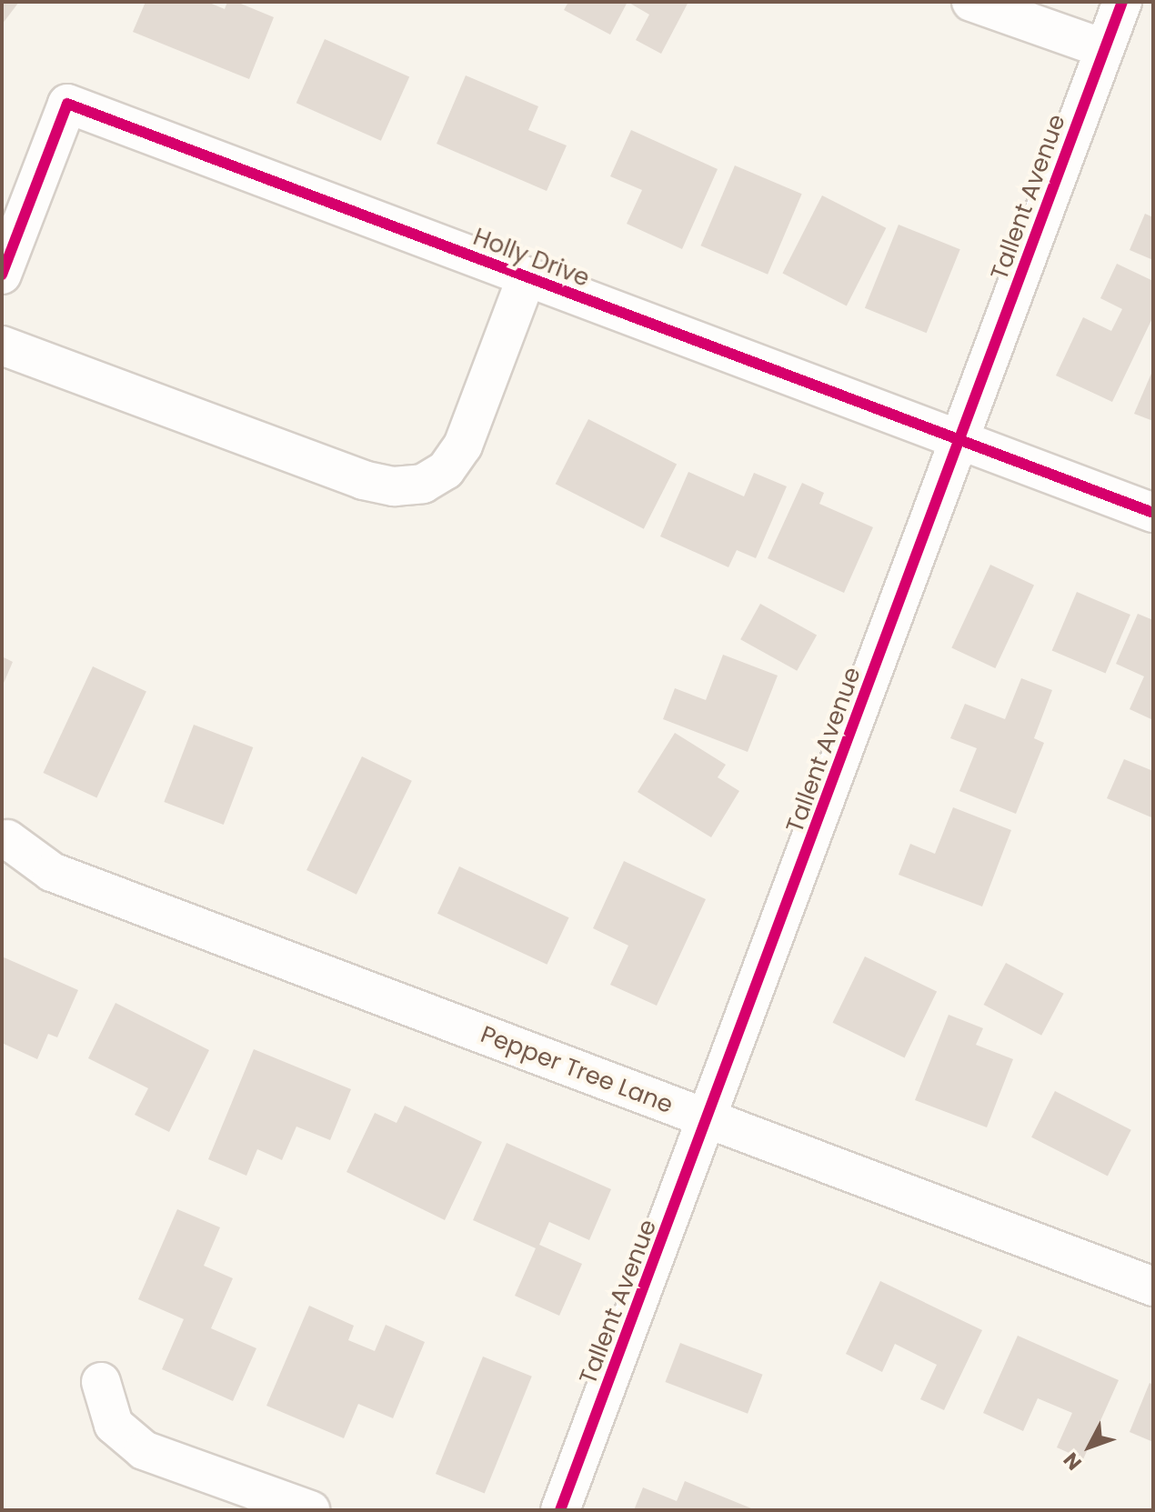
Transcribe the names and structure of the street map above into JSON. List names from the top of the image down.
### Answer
{
  "streets": {
    "street": ["Tallent Avenue", "Holly Drive", "Pepper Tree Lane"]
  },
  "crossings": [
    ["Tallent Avenue", "Holly Drive"],
    ["Tallent Avenue", "Pepper Tree Lane"]
  ],
  "north": "bottom left"
}
